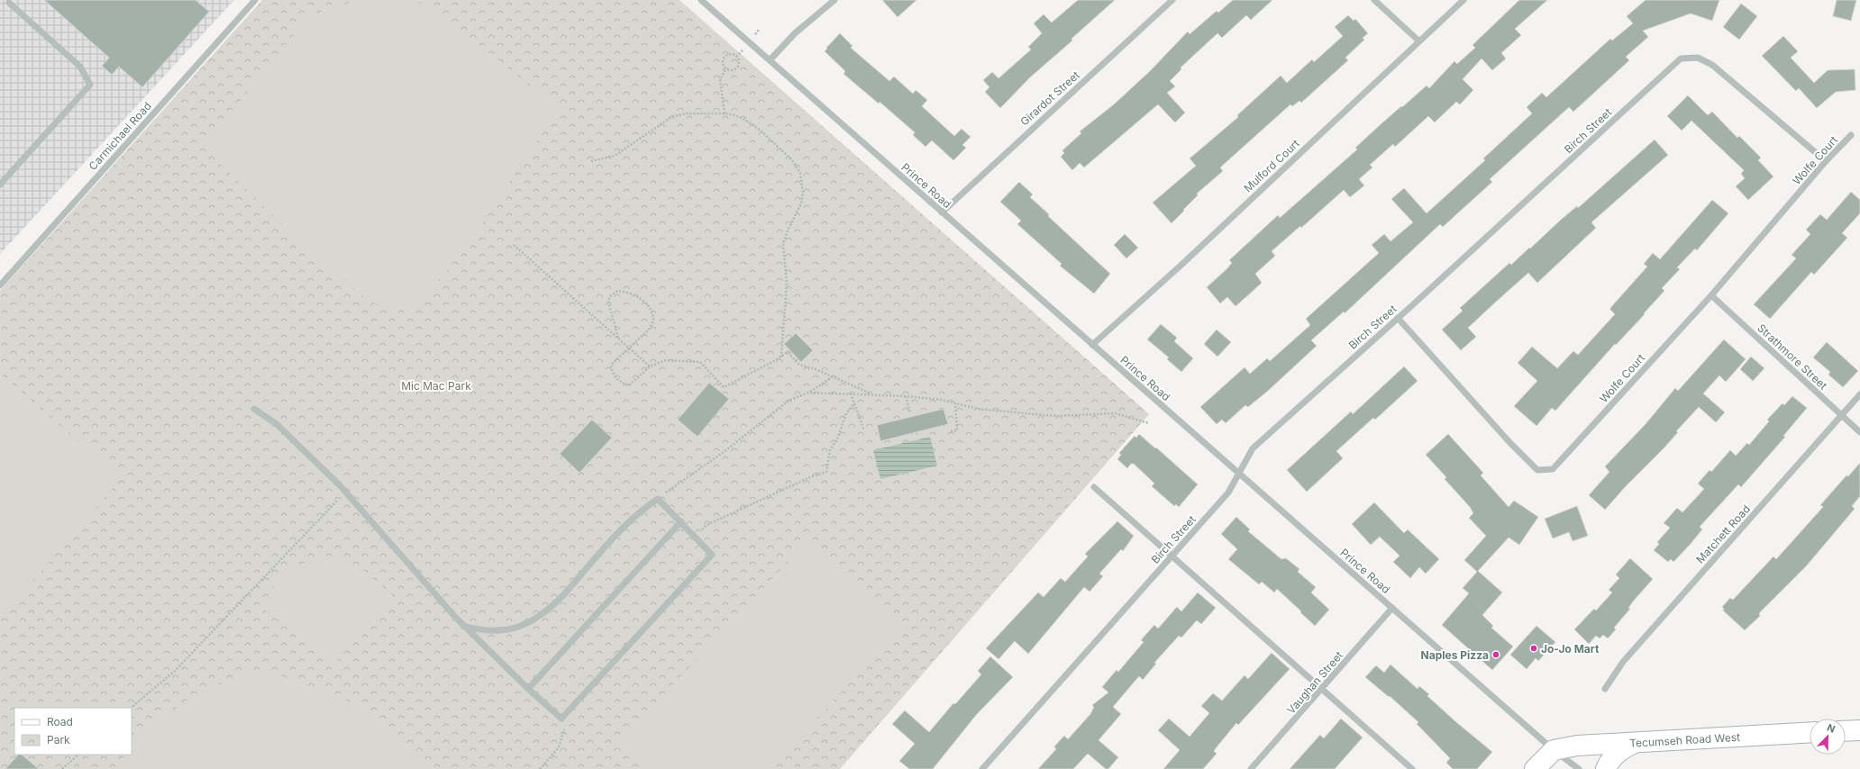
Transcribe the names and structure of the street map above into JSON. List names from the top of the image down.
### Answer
{
  "streets": {
    "main road": ["Tecumseh Road West"],
    "street": [
      "Girardot Street",
      "Birch Street",
      "Carmichael Road",
      "Wolfe Court",
      "Mulford Court",
      "Prince Road",
      "Strathmore Street",
      "Matchett Road",
      "Vaughan Street"
    ]
  },
  "crossings": [
    ["Girardot Street", "Prince Road"],
    ["Birch Street", "Wolfe Court"],
    ["Birch Street", "Prince Road"],
    ["Wolfe Court", "Strathmore Street"],
    ["Mulford Court", "Prince Road"],
    ["Prince Road", "Vaughan Street"],
    ["Prince Road", "Tecumseh Road West"],
    ["Strathmore Street", "Matchett Road"]
  ],
  "parks": ["Mic Mac Park"],
  "places": ["Jo-Jo Mart", "Naples Pizza"],
  "legend": ["Road", "Park"],
  "north": "top right"
}
